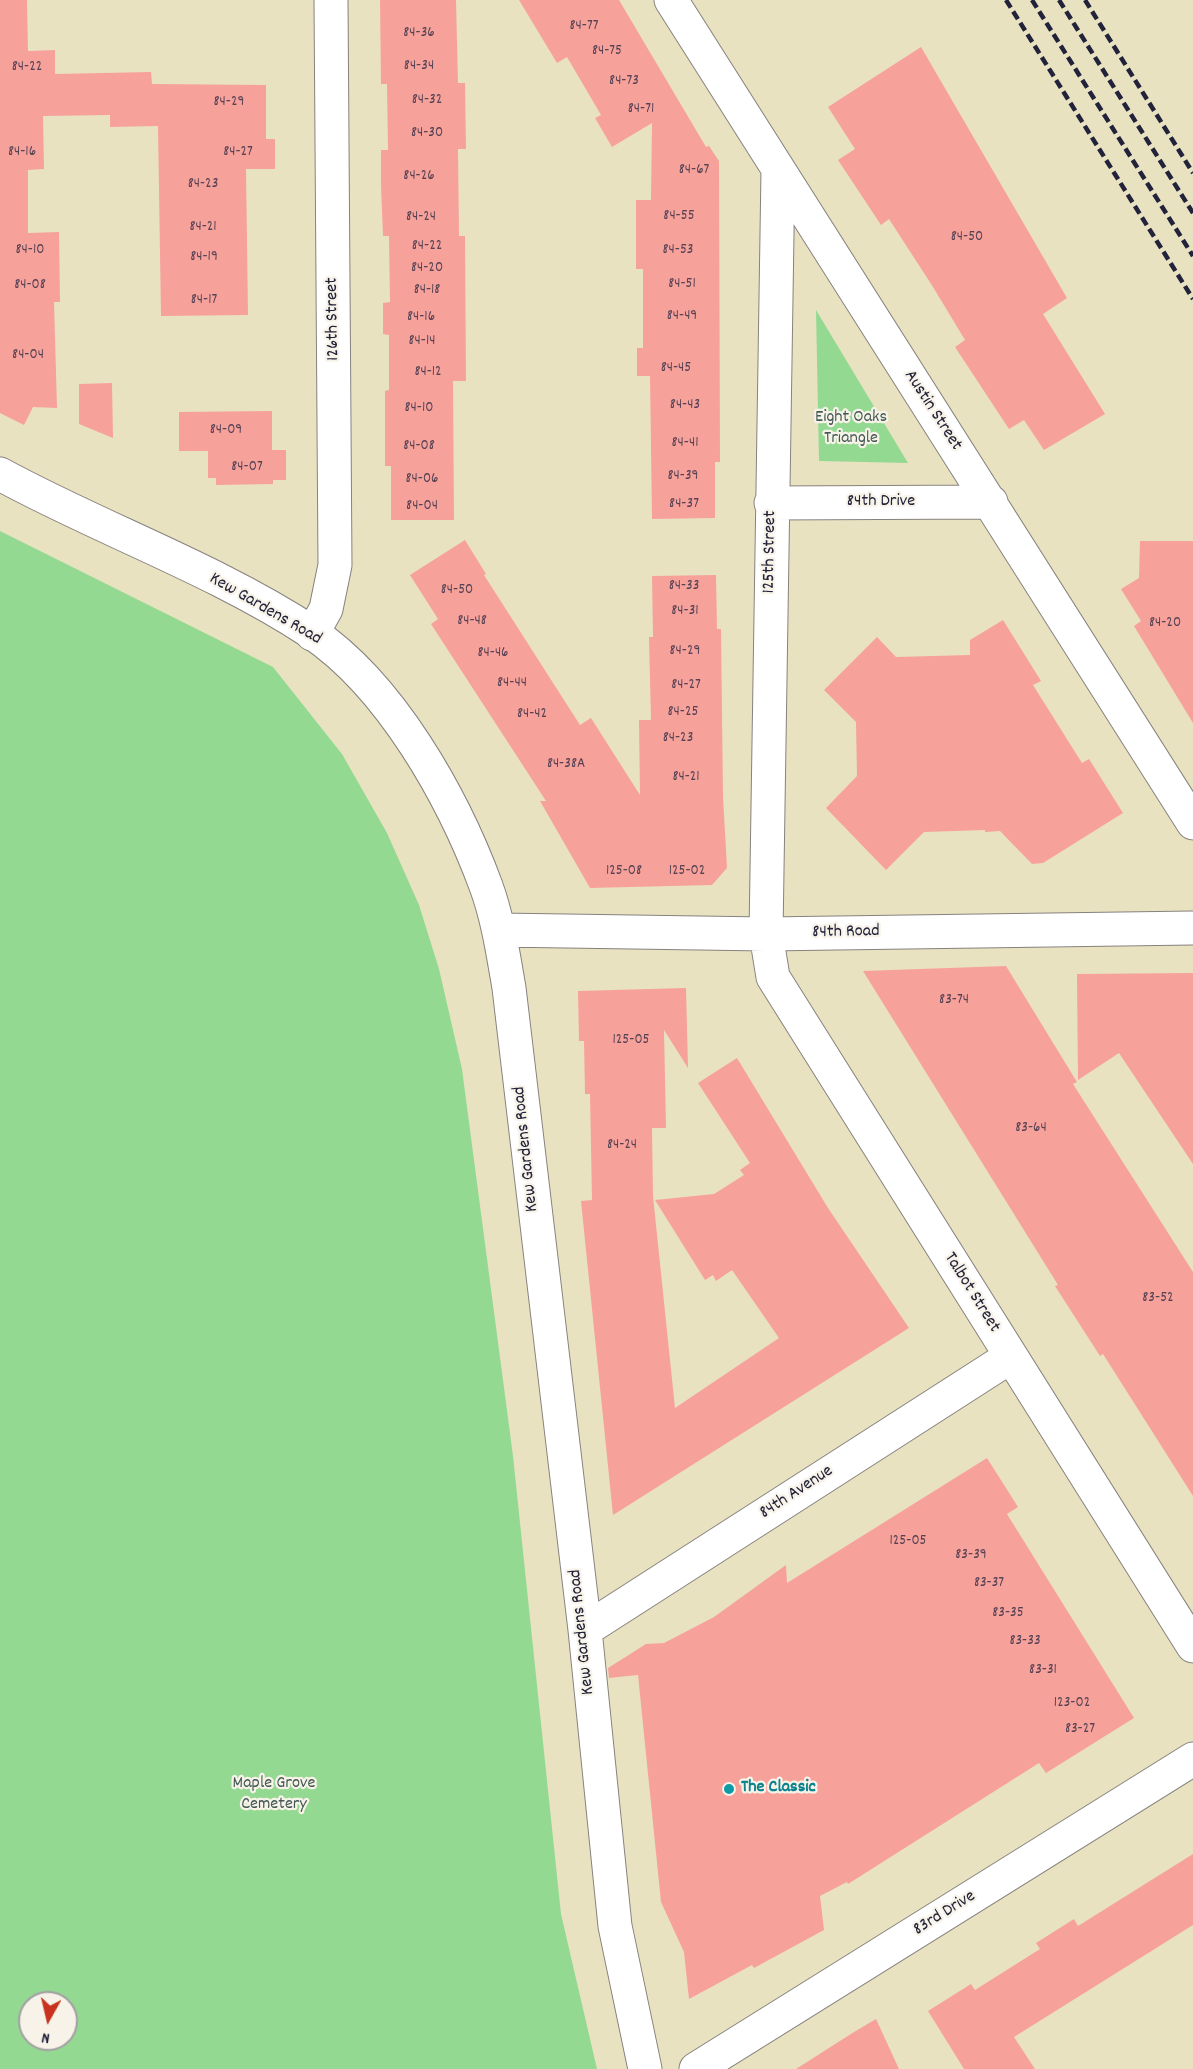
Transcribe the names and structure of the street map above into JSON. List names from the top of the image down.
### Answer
{
  "streets": {
    "street": [
      "126th Street",
      "Austin Street",
      "84th Drive",
      "125th Street",
      "Kew Gardens Road",
      "84th Road",
      "Talbot Street",
      "84th Avenue",
      "83rd Drive"
    ]
  },
  "crossings": [
    ["126th Street", "Kew Gardens Road"],
    ["Austin Street", "84th Drive"],
    ["Austin Street", "125th Street"],
    ["84th Drive", "125th Street"],
    ["125th Street", "84th Road"],
    ["125th Street", "Talbot Street"],
    ["Kew Gardens Road", "84th Road"],
    ["Kew Gardens Road", "84th Avenue"],
    ["84th Road", "Talbot Street"],
    ["Talbot Street", "84th Avenue"]
  ],
  "parks": ["Eight Oaks Triangle", "Maple Grove Cemetery"],
  "places": ["The Classic"],
  "house_numbers": [
    "84-77",
    "84-36",
    "84-75",
    "84-34",
    "84-22",
    "84-73",
    "84-32",
    "84-29",
    "84-71",
    "84-30",
    "84-16",
    "84-27",
    "84-67",
    "84-26",
    "84-23",
    "84-55",
    "84-24",
    "84-21",
    "84-50",
    "84-22",
    "84-10",
    "84-53",
    "84-19",
    "84-20",
    "84-51",
    "84-08",
    "84-18",
    "84-17",
    "84-49",
    "84-16",
    "84-14",
    "84-04",
    "84-45",
    "84-12",
    "84-43",
    "84-10",
    "84-09",
    "84-41",
    "84-08",
    "84-07",
    "84-39",
    "84-06",
    "84-37",
    "84-04",
    "84-33",
    "84-50",
    "84-31",
    "84-48",
    "84-20",
    "84-29",
    "84-46",
    "84-44",
    "84-27",
    "84-25",
    "84-42",
    "84-23",
    "84-38A",
    "84-21",
    "125-08",
    "125-02",
    "83-74",
    "125-05",
    "83-64",
    "84-24",
    "83-52",
    "125-05",
    "83-39",
    "83-37",
    "83-35",
    "83-33",
    "83-31",
    "123-02",
    "83-27"
  ],
  "north": "bottom"
}
